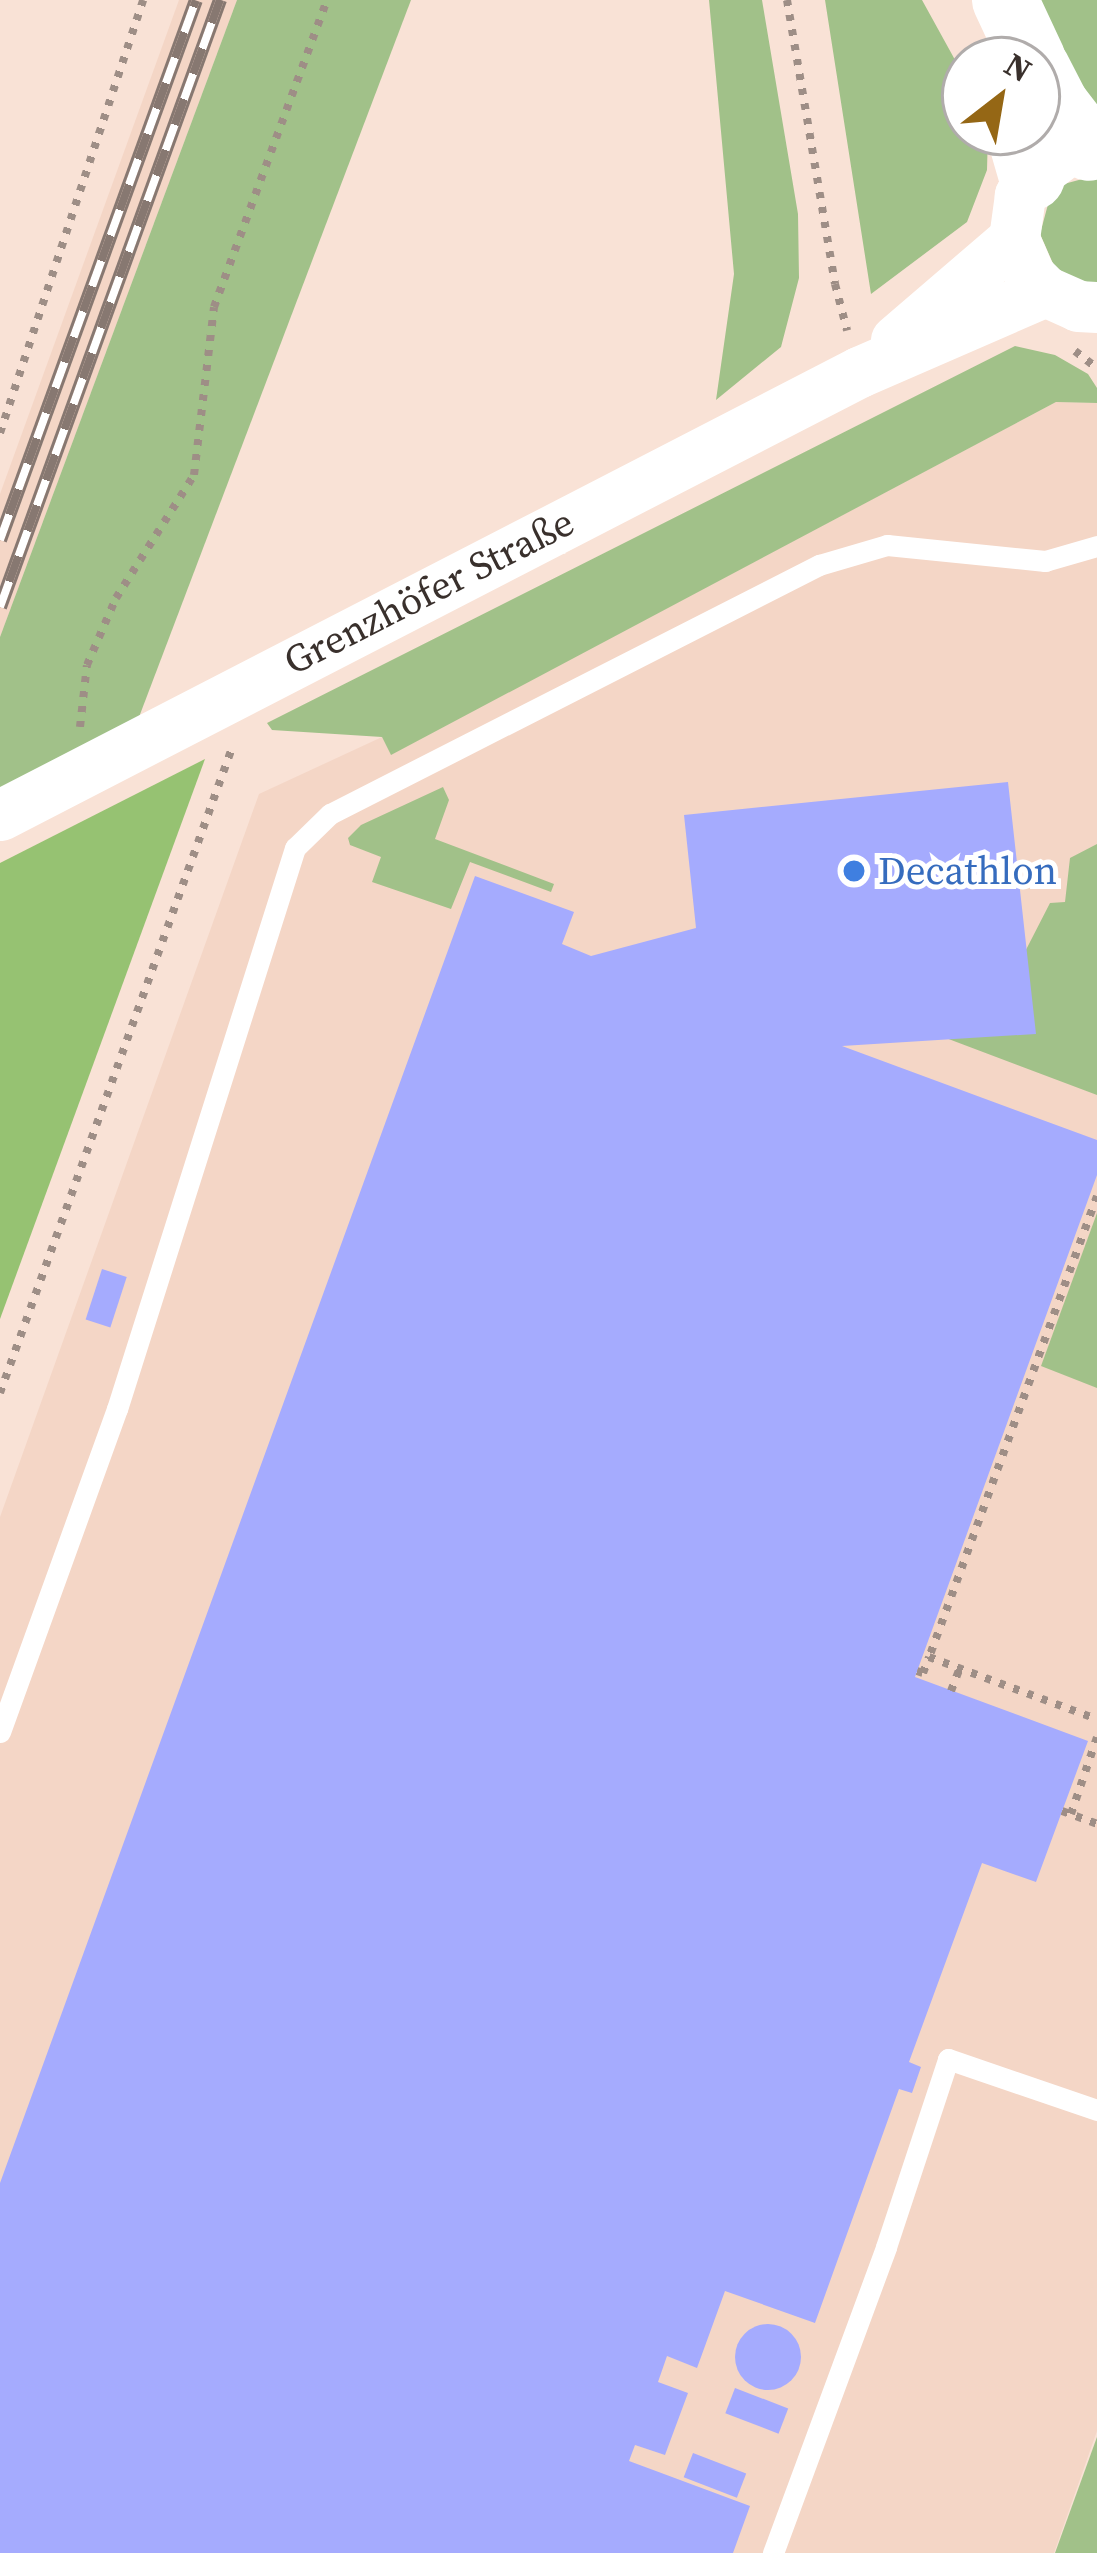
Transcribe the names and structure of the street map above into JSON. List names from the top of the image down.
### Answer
{
  "streets": {
    "street": ["Grenzhöfer Straße"]
  },
  "places": ["Decathlon"],
  "north": "top right"
}
